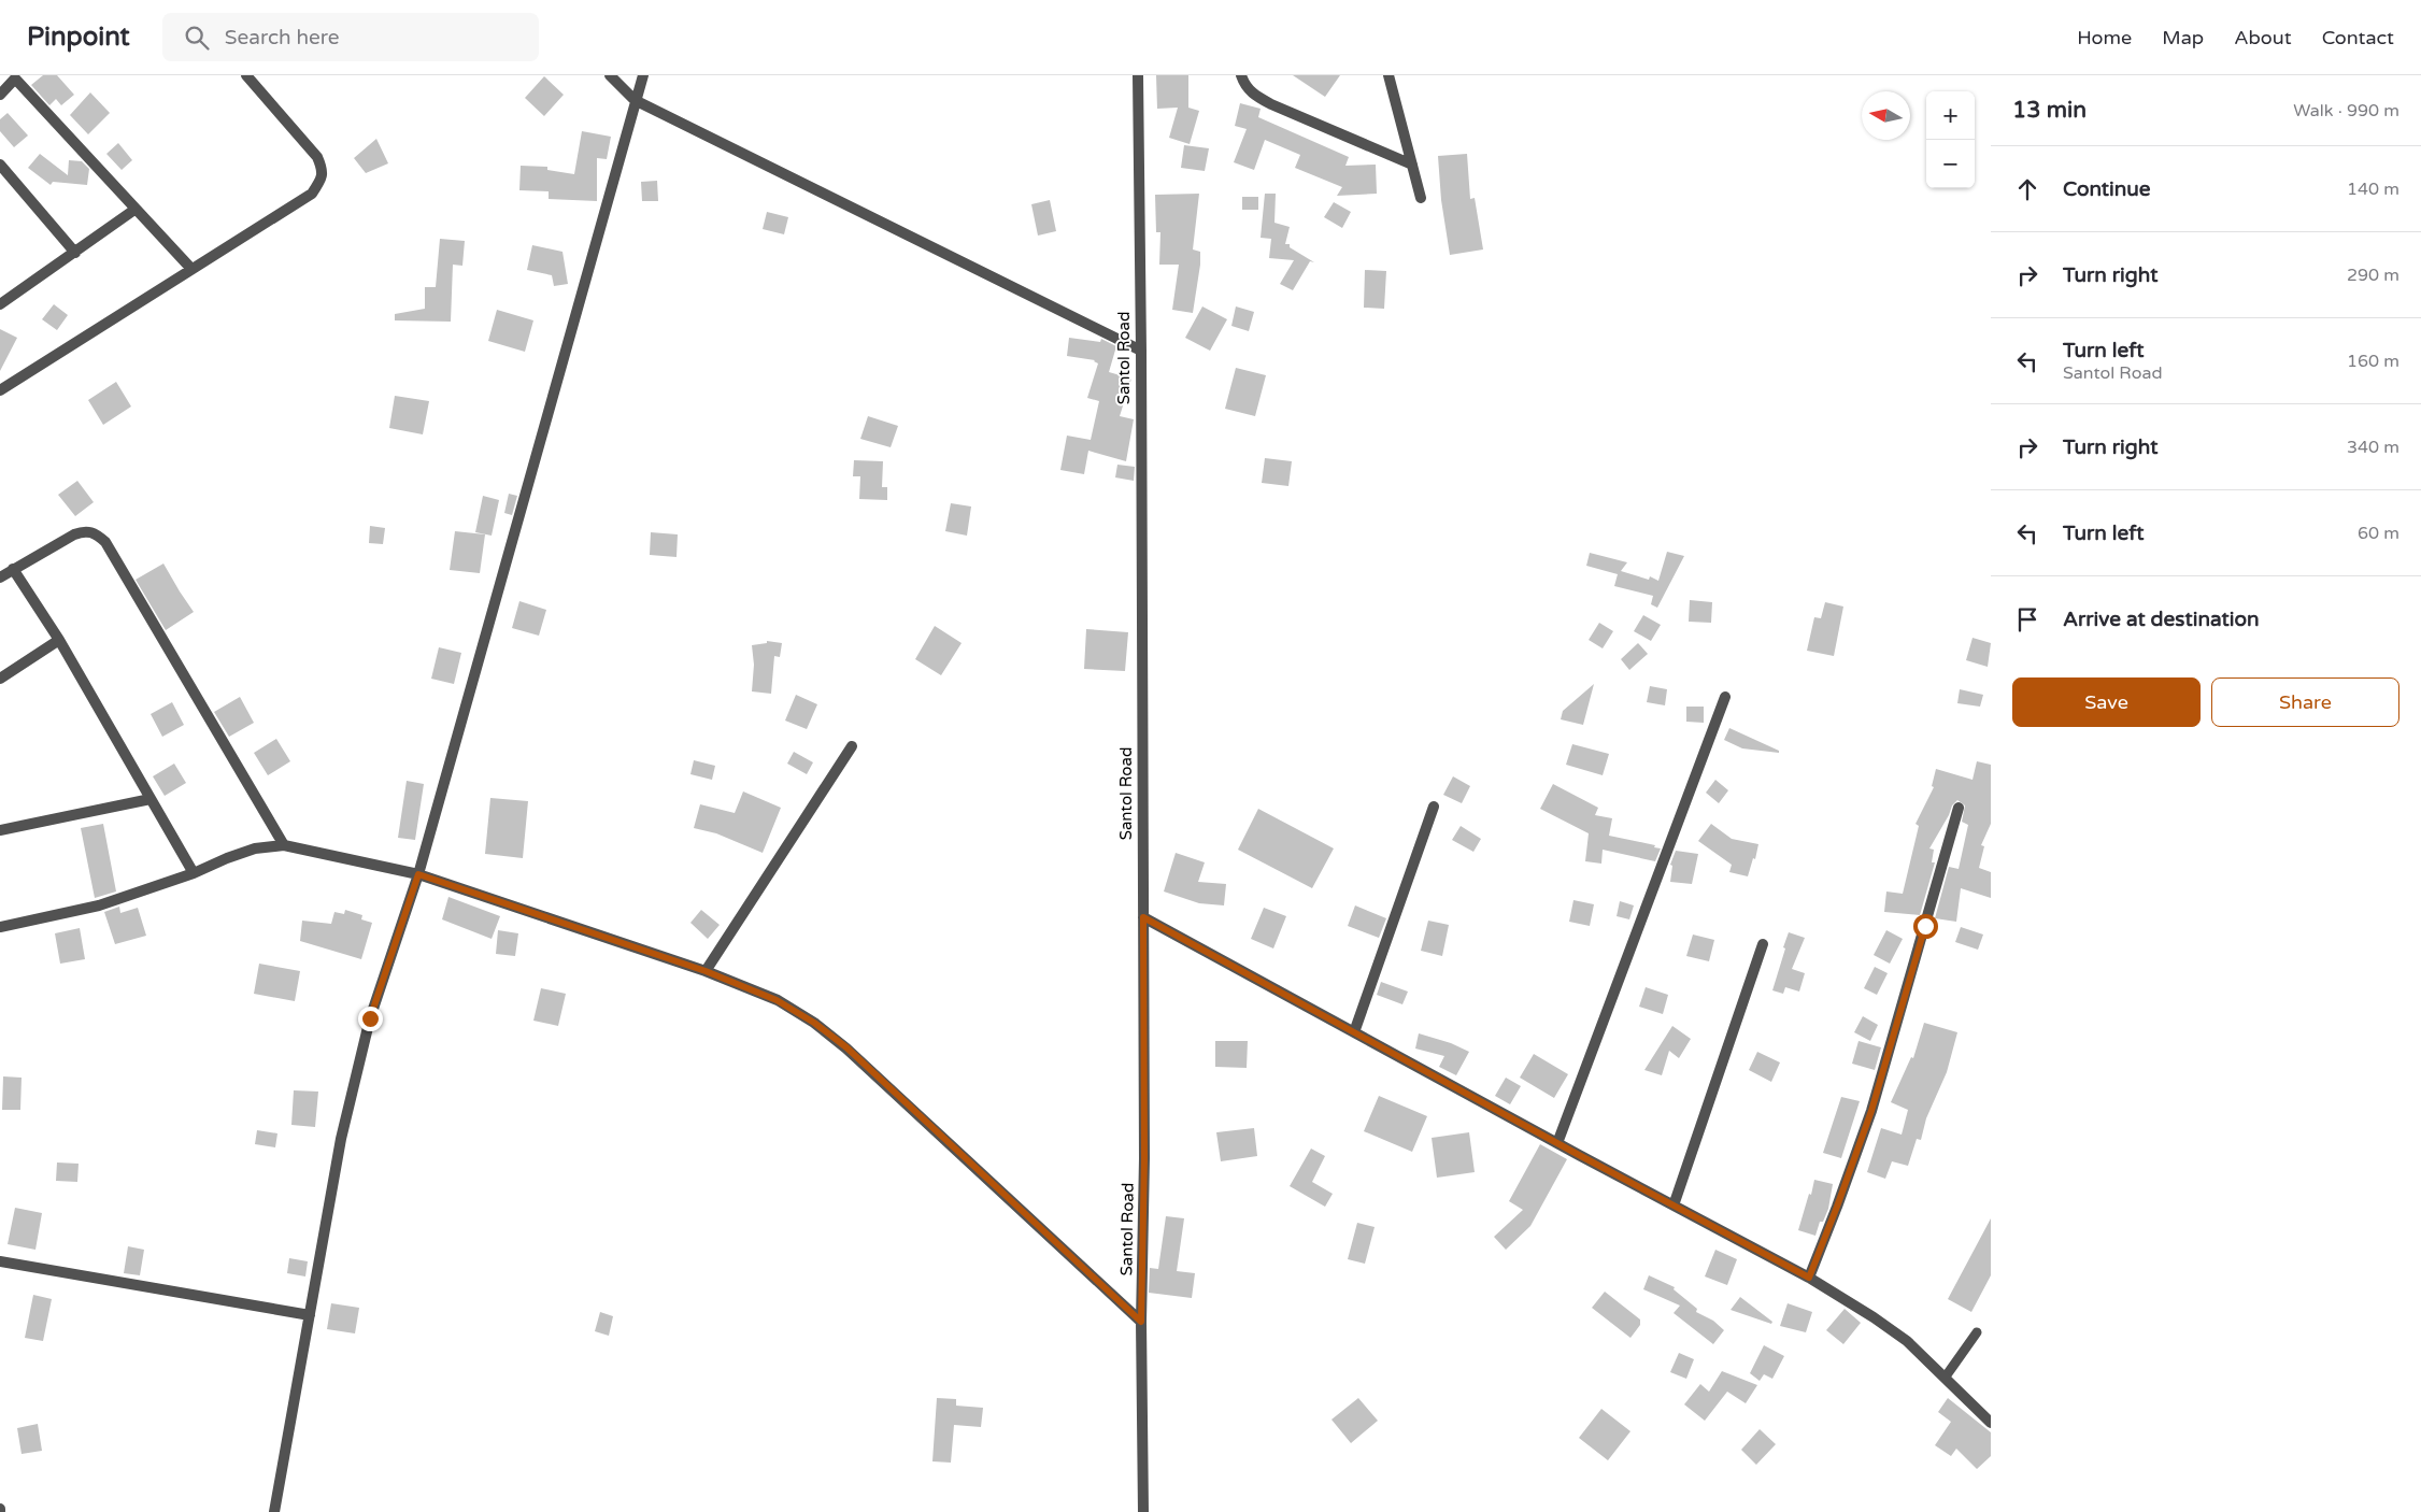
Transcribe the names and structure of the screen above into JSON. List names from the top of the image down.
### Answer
{
  "streets": {
    "street": ["Santol Road"]
  },
  "north": "left",
  "page": {
    "header": "Pinpoint",
    "search": "Search here",
    "nav": [
      "Home",
      "Map",
      "About",
      "Contact"
    ],
    "heading": ["13 min", "Walk · 990 m"],
    "map_buttons": ["+", "−"],
    "list": [
      ["Continue", "140 m"],
      ["Turn right", "290 m"],
      ["Turn left", "Santol Road", "160 m"],
      ["Turn right", "340 m"],
      ["Turn left", "60 m"],
      "Arrive at destination"
    ],
    "buttons": ["Save", "Share"]
  }
}
